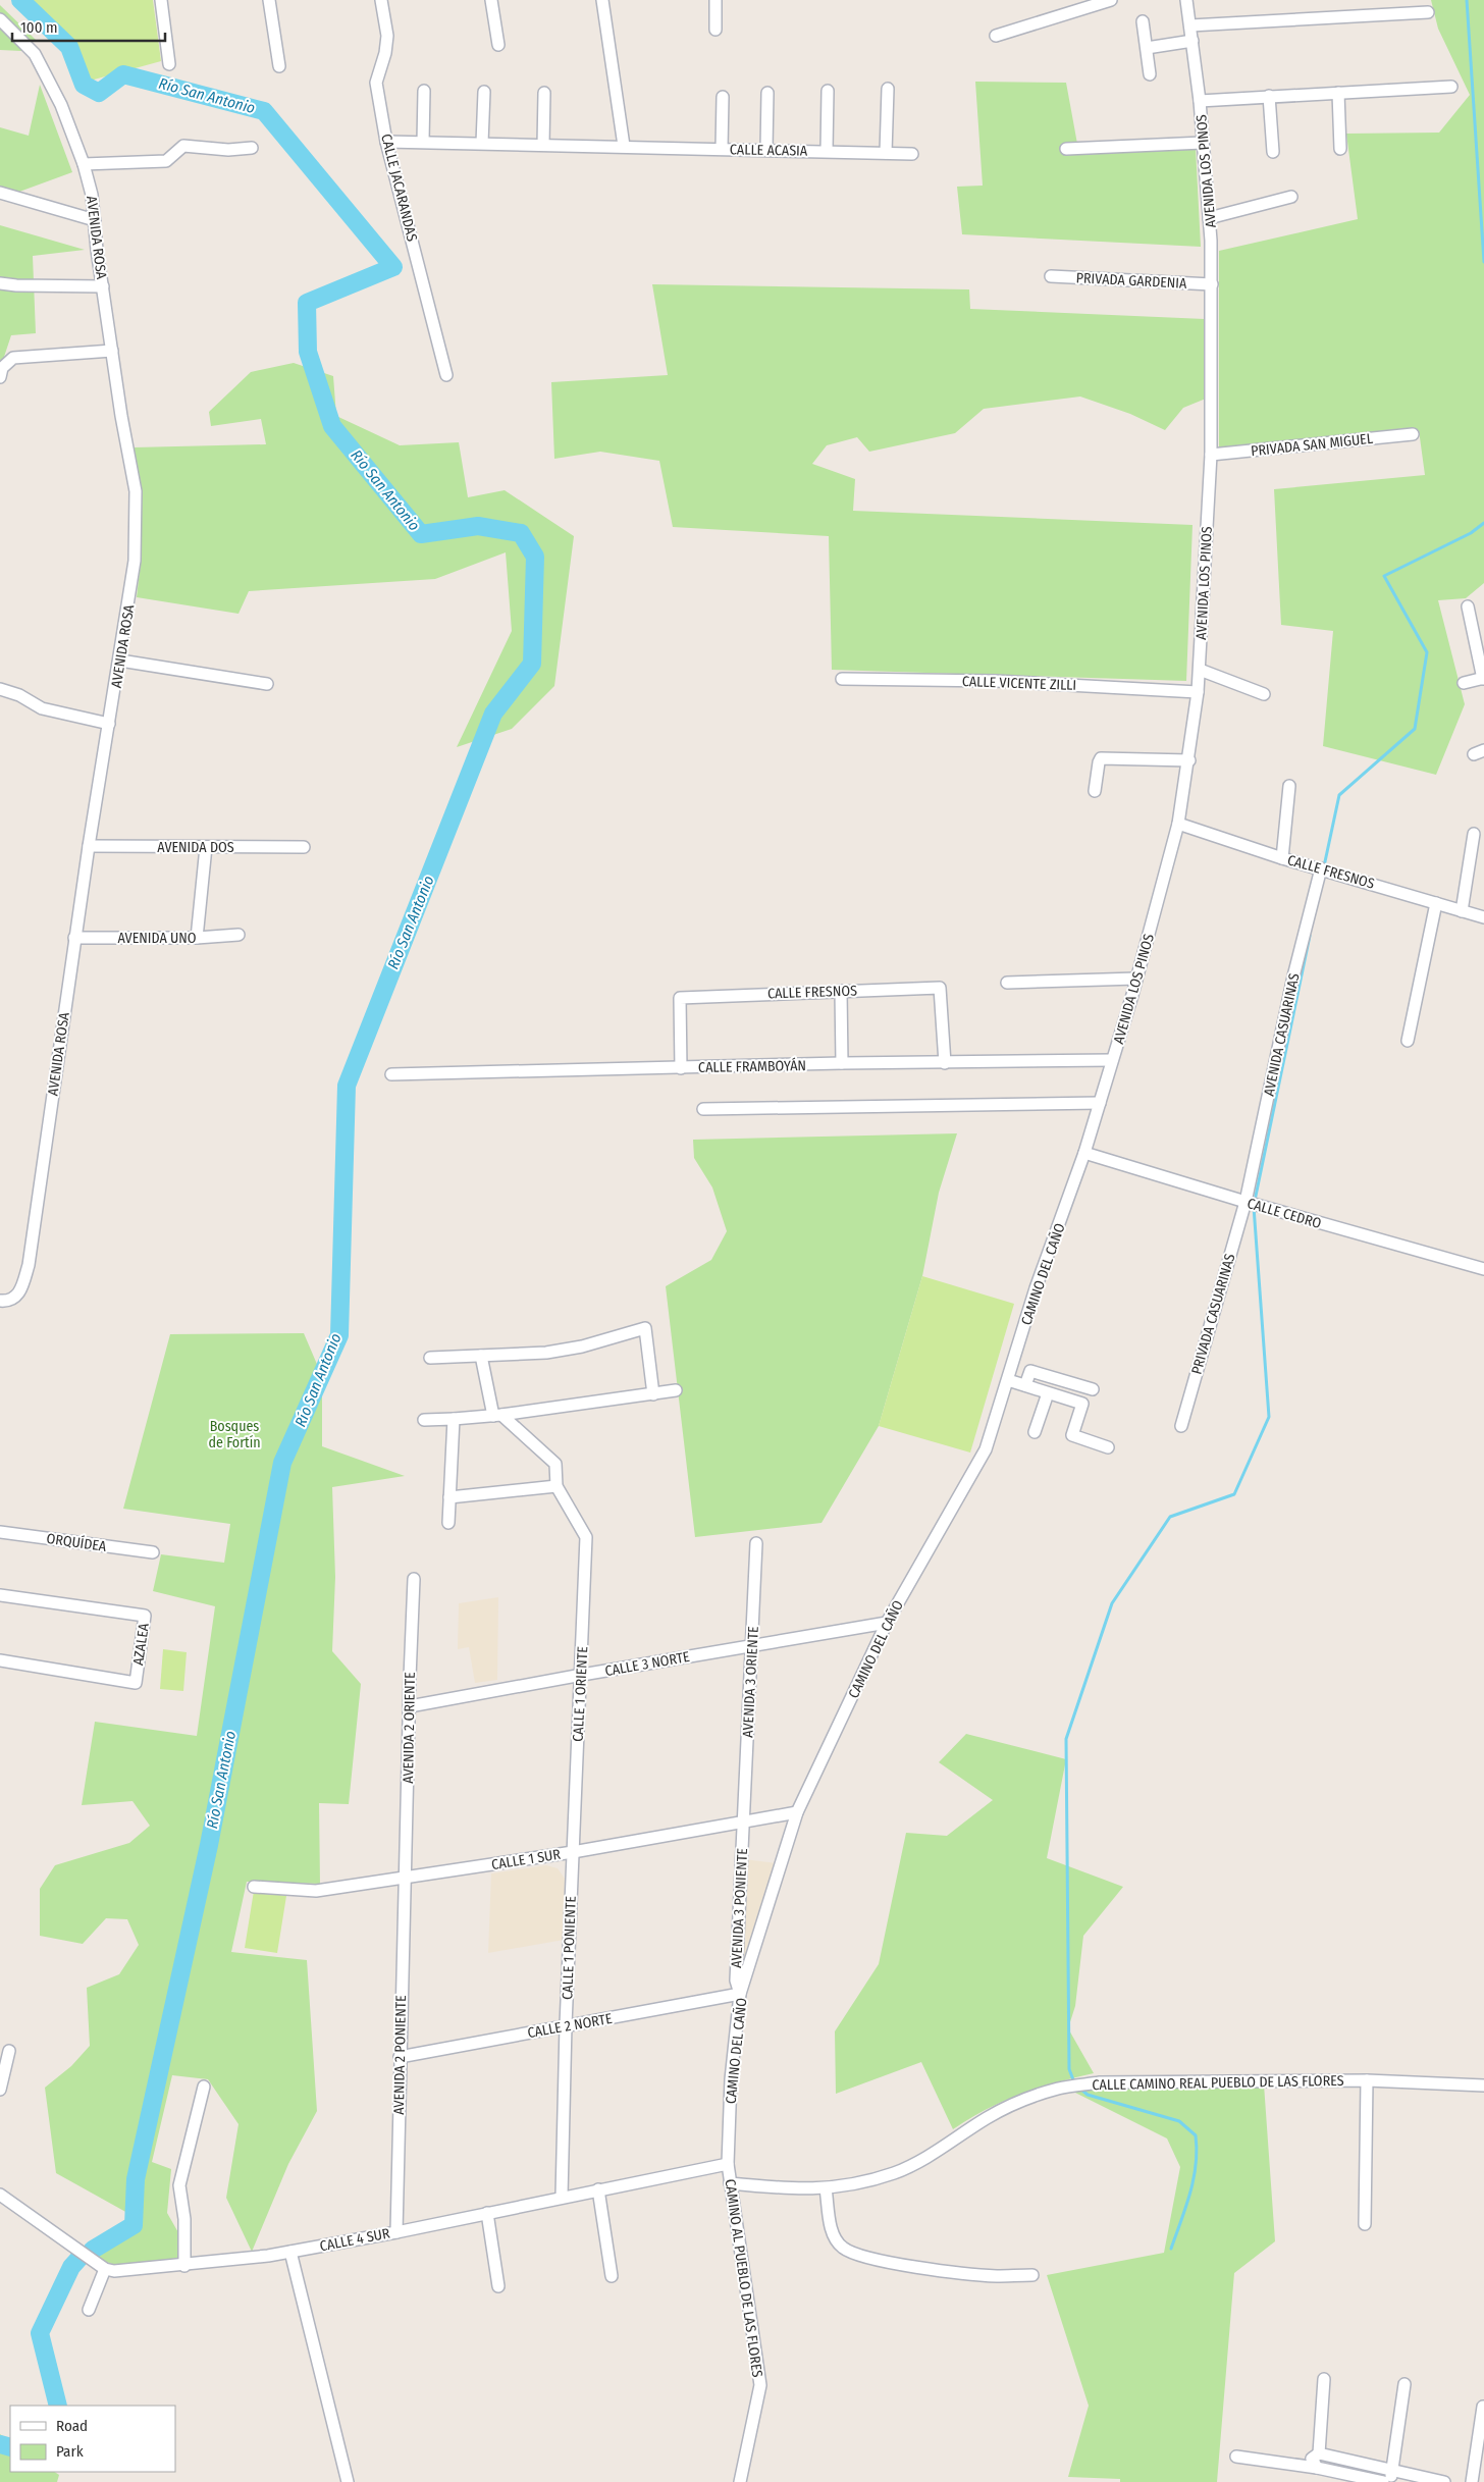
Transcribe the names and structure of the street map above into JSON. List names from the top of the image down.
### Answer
{
  "streets": {
    "street": [
      "CALLE ACASIA",
      "AVENIDA LOS PINOS",
      "CALLE JACARANDAS",
      "AVENIDA ROSA",
      "PRIVADA GARDENIA",
      "PRIVADA SAN MIGUEL",
      "CALLE VICENTE ZILLI",
      "AVENIDA DOS",
      "CALLE FRESNOS",
      "AVENIDA UNO",
      "AVENIDA CASUARINAS",
      "CALLE FRAMBOYÁN",
      "CALLE CEDRO",
      "CAMINO DEL CAÑO",
      "PRIVADA CASUARINAS",
      "ORQUÍDEA",
      "AZALEA",
      "CALLE 3 NORTE",
      "AVENIDA 3 ORIENTE",
      "CALLE 1 ORIENTE",
      "AVENIDA 2 ORIENTE",
      "CALLE 1 SUR",
      "AVENIDA 3 PONIENTE",
      "CALLE 1 PONIENTE",
      "CALLE 2 NORTE",
      "AVENIDA 2 PONIENTE",
      "CALLE CAMINO REAL PUEBLO DE LAS FLORES",
      "CALLE 4 SUR",
      "CAMINO AL PUEBLO DE LAS FLORES"
    ]
  },
  "crossings": [
    ["CALLE ACASIA", "CALLE JACARANDAS"],
    ["AVENIDA LOS PINOS", "PRIVADA GARDENIA"],
    ["AVENIDA LOS PINOS", "PRIVADA SAN MIGUEL"],
    ["AVENIDA LOS PINOS", "CALLE VICENTE ZILLI"],
    ["AVENIDA LOS PINOS", "CALLE FRESNOS"],
    ["AVENIDA LOS PINOS", "CALLE FRAMBOYÁN"],
    ["AVENIDA LOS PINOS", "CALLE CEDRO"],
    ["AVENIDA LOS PINOS", "CAMINO DEL CAÑO"],
    ["AVENIDA ROSA", "AVENIDA DOS"],
    ["AVENIDA ROSA", "AVENIDA UNO"],
    ["CALLE FRESNOS", "AVENIDA CASUARINAS"],
    ["CALLE FRESNOS", "CALLE FRAMBOYÁN"],
    ["AVENIDA CASUARINAS", "CALLE CEDRO"],
    ["AVENIDA CASUARINAS", "PRIVADA CASUARINAS"],
    ["CALLE CEDRO", "CAMINO DEL CAÑO"],
    ["CALLE CEDRO", "PRIVADA CASUARINAS"],
    ["CAMINO DEL CAÑO", "CALLE 3 NORTE"],
    ["CAMINO DEL CAÑO", "CALLE 1 SUR"],
    ["CAMINO DEL CAÑO", "AVENIDA 3 PONIENTE"],
    ["CAMINO DEL CAÑO", "CALLE 2 NORTE"],
    ["CAMINO DEL CAÑO", "CALLE 4 SUR"],
    ["CAMINO DEL CAÑO", "CAMINO AL PUEBLO DE LAS FLORES"],
    ["CALLE 3 NORTE", "AVENIDA 3 ORIENTE"],
    ["CALLE 3 NORTE", "CALLE 1 ORIENTE"],
    ["CALLE 3 NORTE", "AVENIDA 2 ORIENTE"],
    ["AVENIDA 3 ORIENTE", "CALLE 1 SUR"],
    ["AVENIDA 3 ORIENTE", "AVENIDA 3 PONIENTE"],
    ["CALLE 1 ORIENTE", "CALLE 1 SUR"],
    ["CALLE 1 ORIENTE", "CALLE 1 PONIENTE"],
    ["AVENIDA 2 ORIENTE", "CALLE 1 SUR"],
    ["AVENIDA 2 ORIENTE", "AVENIDA 2 PONIENTE"],
    ["CALLE 1 SUR", "AVENIDA 3 PONIENTE"],
    ["CALLE 1 SUR", "CALLE 1 PONIENTE"],
    ["CALLE 1 SUR", "AVENIDA 2 PONIENTE"],
    ["AVENIDA 3 PONIENTE", "CALLE 2 NORTE"],
    ["CALLE 1 PONIENTE", "CALLE 2 NORTE"],
    ["CALLE 1 PONIENTE", "CALLE 4 SUR"],
    ["CALLE 2 NORTE", "AVENIDA 2 PONIENTE"],
    ["AVENIDA 2 PONIENTE", "CALLE 4 SUR"],
    ["CALLE CAMINO REAL PUEBLO DE LAS FLORES", "CAMINO AL PUEBLO DE LAS FLORES"],
    ["CALLE 4 SUR", "CAMINO AL PUEBLO DE LAS FLORES"]
  ],
  "water": ["Río San Antonio"],
  "parks": ["Bosques de Fortín"],
  "legend": ["Road", "Park"],
  "scale_bar": "100 m"
}
